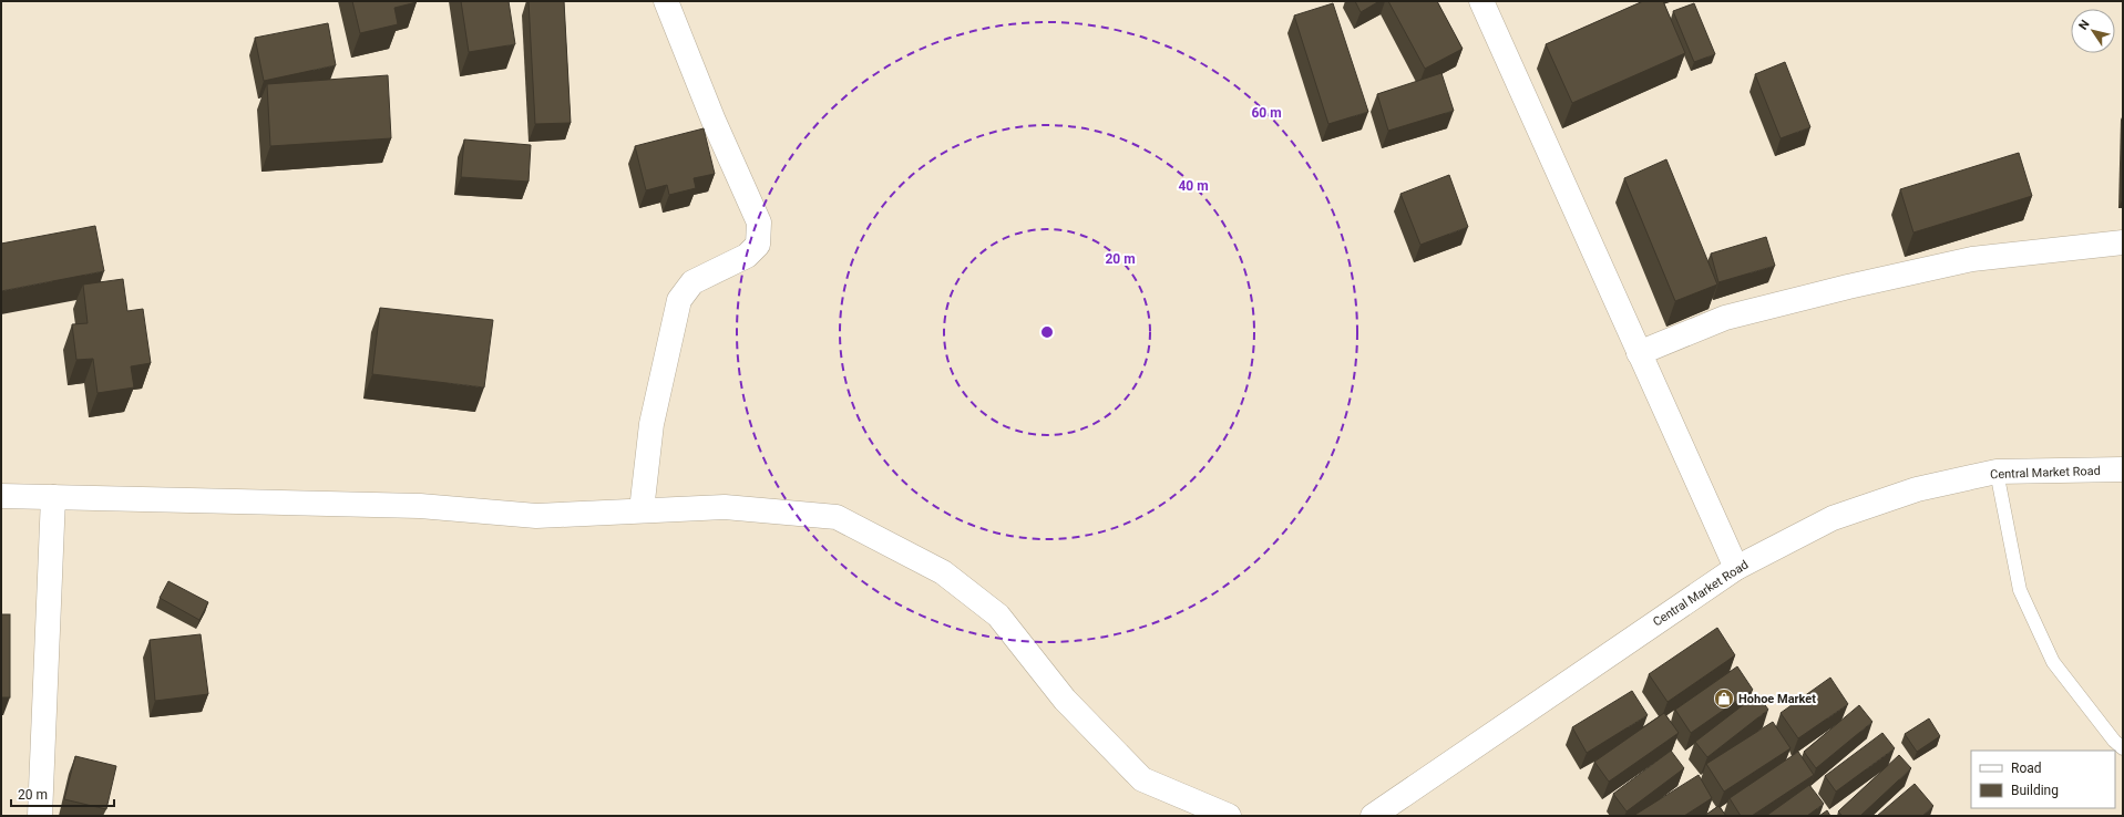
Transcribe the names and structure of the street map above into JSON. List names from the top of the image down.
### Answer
{
  "streets": {
    "street": ["Central Market Road"]
  },
  "places": {
    "shop": ["Hohoe Market"]
  },
  "legend": ["Road", "Building"],
  "scale_bar": "20 m",
  "north": "top left",
  "rings": ["60 m", "40 m", "20 m"]
}
